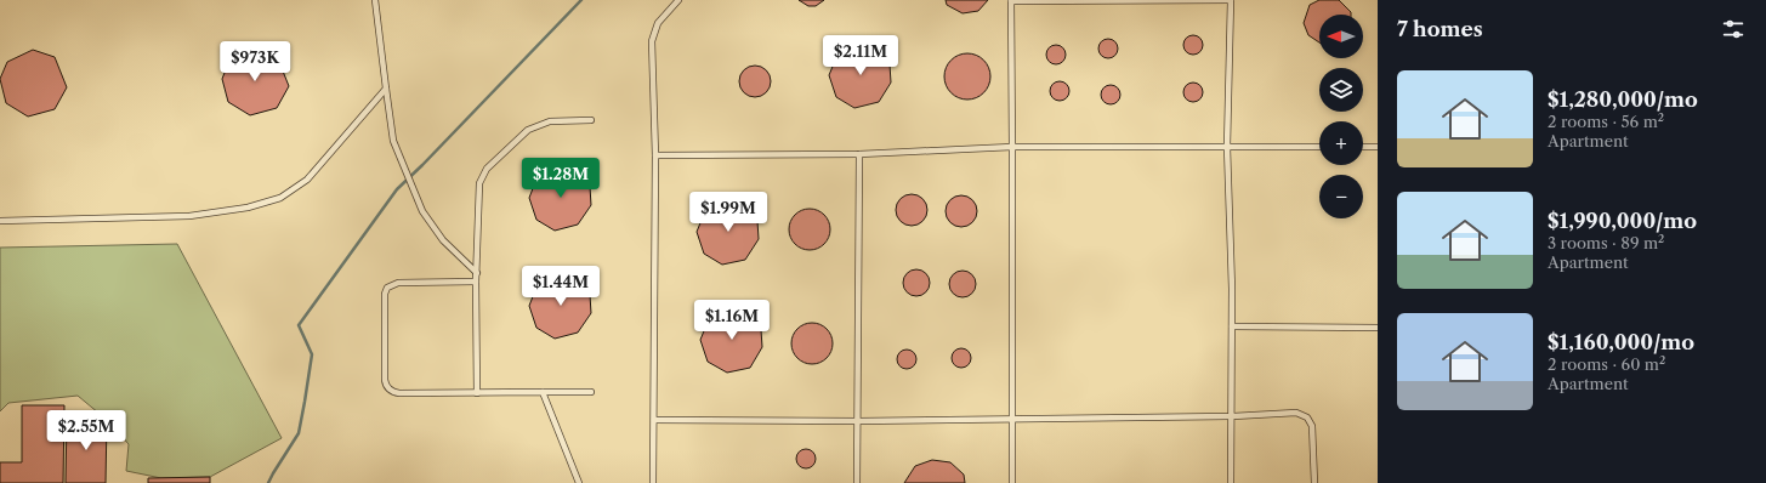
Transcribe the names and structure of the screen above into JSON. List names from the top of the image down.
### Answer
{
  "north": "left",
  "page": {
    "heading": "7 homes",
    "map_buttons": ["+", "−"],
    "price": [
      "$2.11M",
      "$973K",
      "$1.28M",
      "$1.99M",
      "$1.44M",
      "$1.16M",
      "$2.55M"
    ],
    "list": [
      {
        "name": "$1,280,000/mo",
        "note": "2 rooms · 56 m² · Apartment"
      },
      {
        "name": "$1,990,000/mo",
        "note": "3 rooms · 89 m² · Apartment"
      },
      {
        "name": "$1,160,000/mo",
        "note": "2 rooms · 60 m² · Apartment"
      }
    ]
  }
}
